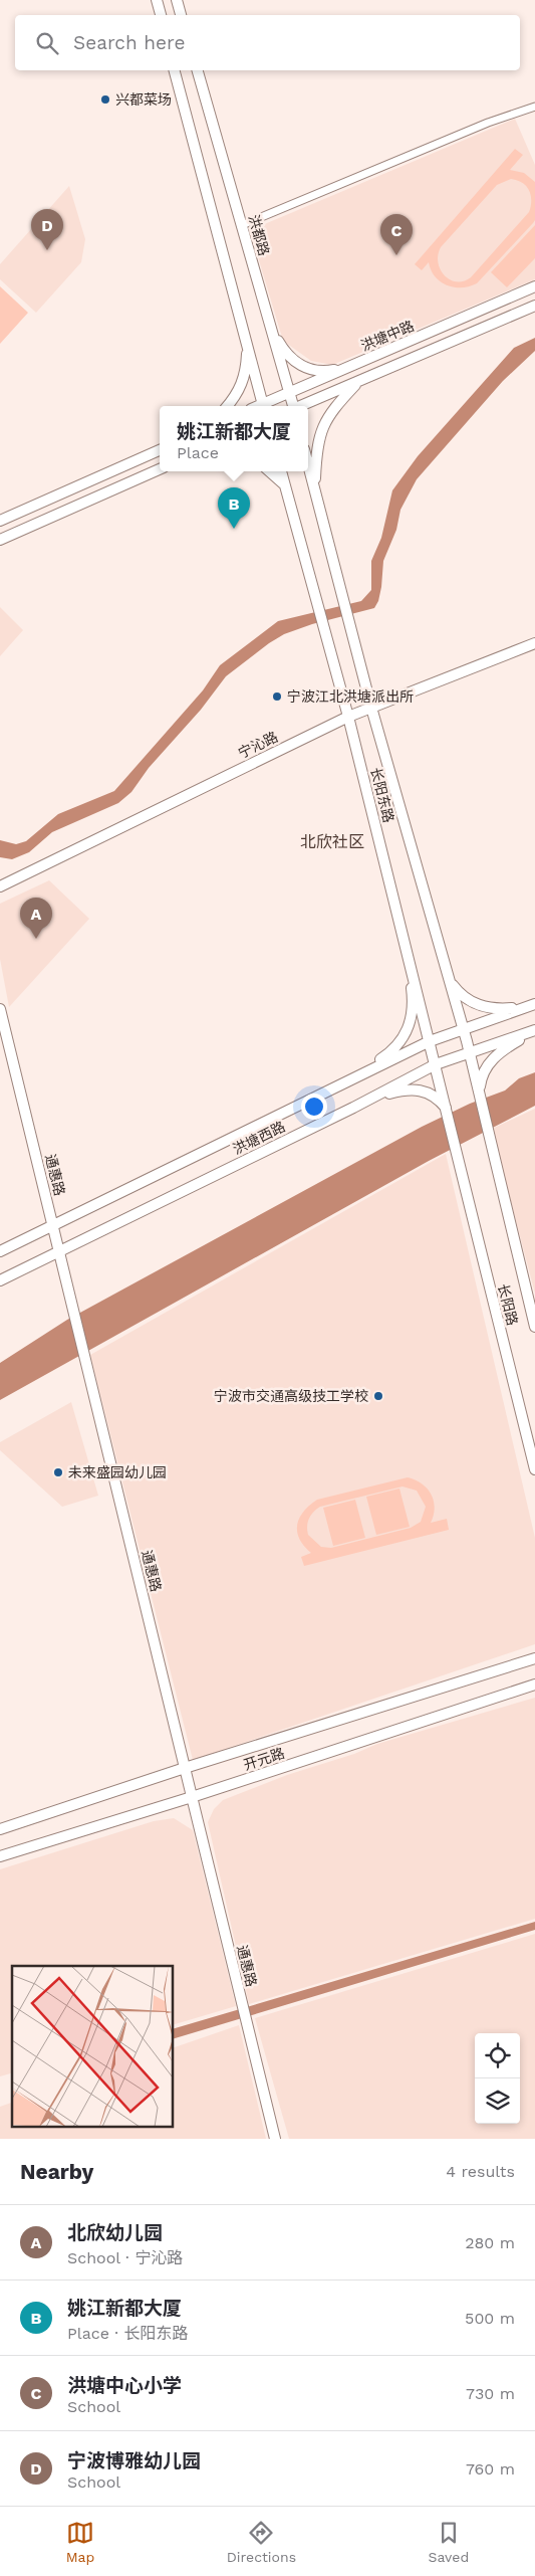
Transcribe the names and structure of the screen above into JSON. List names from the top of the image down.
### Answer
{
  "streets": {
    "main road": [
      "洪都路",
      "洪塘中路",
      "宁沁路",
      "长阳东路",
      "洪塘西路",
      "通惠路",
      "长阳路",
      "开元路"
    ]
  },
  "crossings": [
    ["洪都路", "洪塘中路"],
    ["宁沁路", "长阳东路"],
    ["长阳东路", "洪塘西路"],
    ["长阳东路", "长阳路"],
    ["洪塘西路", "通惠路"],
    ["通惠路", "开元路"]
  ],
  "districts": ["北欣社区"],
  "places": [
    "兴都菜场",
    "宁波江北洪塘派出所",
    "宁波市交通高级技工学校",
    "未来盛园幼儿园"
  ],
  "page": {
    "search": "Search here",
    "pins": [
      "D",
      "C",
      "B",
      "A"
    ],
    "popup": ["姚江新都大厦", "Place"],
    "heading": ["Nearby", "4 results"],
    "list": [
      {
        "mark": "A",
        "name": "北欣幼儿园",
        "note": "School · 宁沁路",
        "value": "280 m"
      },
      {
        "mark": "B",
        "name": "姚江新都大厦",
        "note": "Place · 长阳东路",
        "value": "500 m"
      },
      {
        "mark": "C",
        "name": "洪塘中心小学",
        "note": "School",
        "value": "730 m"
      },
      {
        "mark": "D",
        "name": "宁波博雅幼儿园",
        "note": "School",
        "value": "760 m"
      }
    ],
    "nav": ["Map", "Directions", "Saved"]
  }
}
